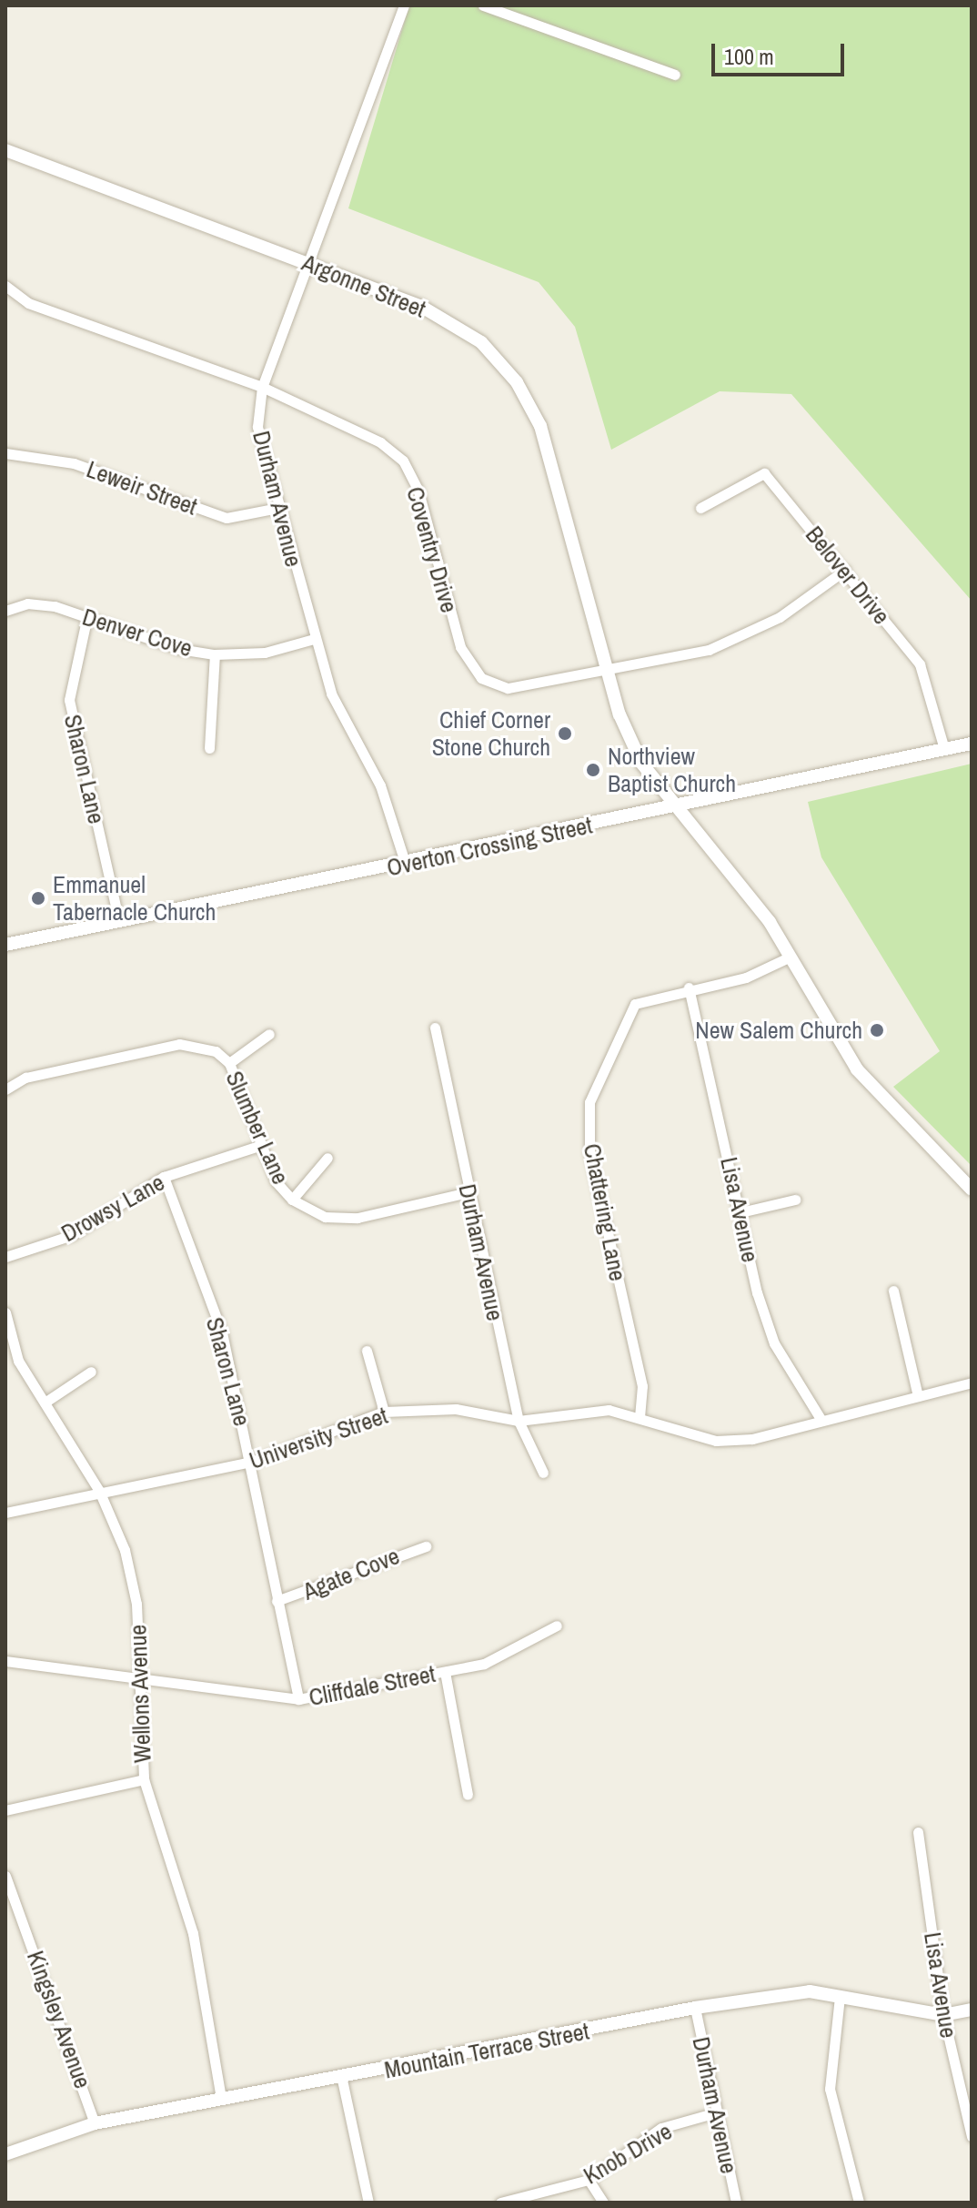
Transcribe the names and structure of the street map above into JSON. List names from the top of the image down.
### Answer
{
  "streets": {
    "street": [
      "Argonne Street",
      "Leweir Street",
      "Durham Avenue",
      "Coventry Drive",
      "Belover Drive",
      "Denver Cove",
      "Sharon Lane",
      "Overton Crossing Street",
      "Slumber Lane",
      "Drowsy Lane",
      "Lisa Avenue",
      "Chattering Lane",
      "University Street",
      "Agate Cove",
      "Cliffdale Street",
      "Wellons Avenue",
      "Kingsley Avenue",
      "Mountain Terrace Street",
      "Knob Drive"
    ]
  },
  "crossings": [
    ["Argonne Street", "Durham Avenue"],
    ["Argonne Street", "Coventry Drive"],
    ["Argonne Street", "Overton Crossing Street"],
    ["Argonne Street", "Chattering Lane"],
    ["Leweir Street", "Durham Avenue"],
    ["Durham Avenue", "Coventry Drive"],
    ["Durham Avenue", "Denver Cove"],
    ["Durham Avenue", "Overton Crossing Street"],
    ["Durham Avenue", "Slumber Lane"],
    ["Durham Avenue", "University Street"],
    ["Durham Avenue", "Mountain Terrace Street"],
    ["Durham Avenue", "Knob Drive"],
    ["Coventry Drive", "Belover Drive"],
    ["Belover Drive", "Overton Crossing Street"],
    ["Denver Cove", "Sharon Lane"],
    ["Sharon Lane", "Overton Crossing Street"],
    ["Sharon Lane", "Drowsy Lane"],
    ["Sharon Lane", "University Street"],
    ["Sharon Lane", "Agate Cove"],
    ["Sharon Lane", "Cliffdale Street"],
    ["Slumber Lane", "Drowsy Lane"],
    ["Lisa Avenue", "Chattering Lane"],
    ["Lisa Avenue", "University Street"],
    ["Lisa Avenue", "Mountain Terrace Street"],
    ["Chattering Lane", "University Street"],
    ["University Street", "Wellons Avenue"],
    ["Cliffdale Street", "Wellons Avenue"],
    ["Wellons Avenue", "Mountain Terrace Street"],
    ["Kingsley Avenue", "Mountain Terrace Street"]
  ],
  "places": [
    "Chief Corner Stone Church",
    "Northview Baptist Church",
    "Emmanuel Tabernacle Church",
    "New Salem Church"
  ],
  "scale_bar": "100 m"
}
